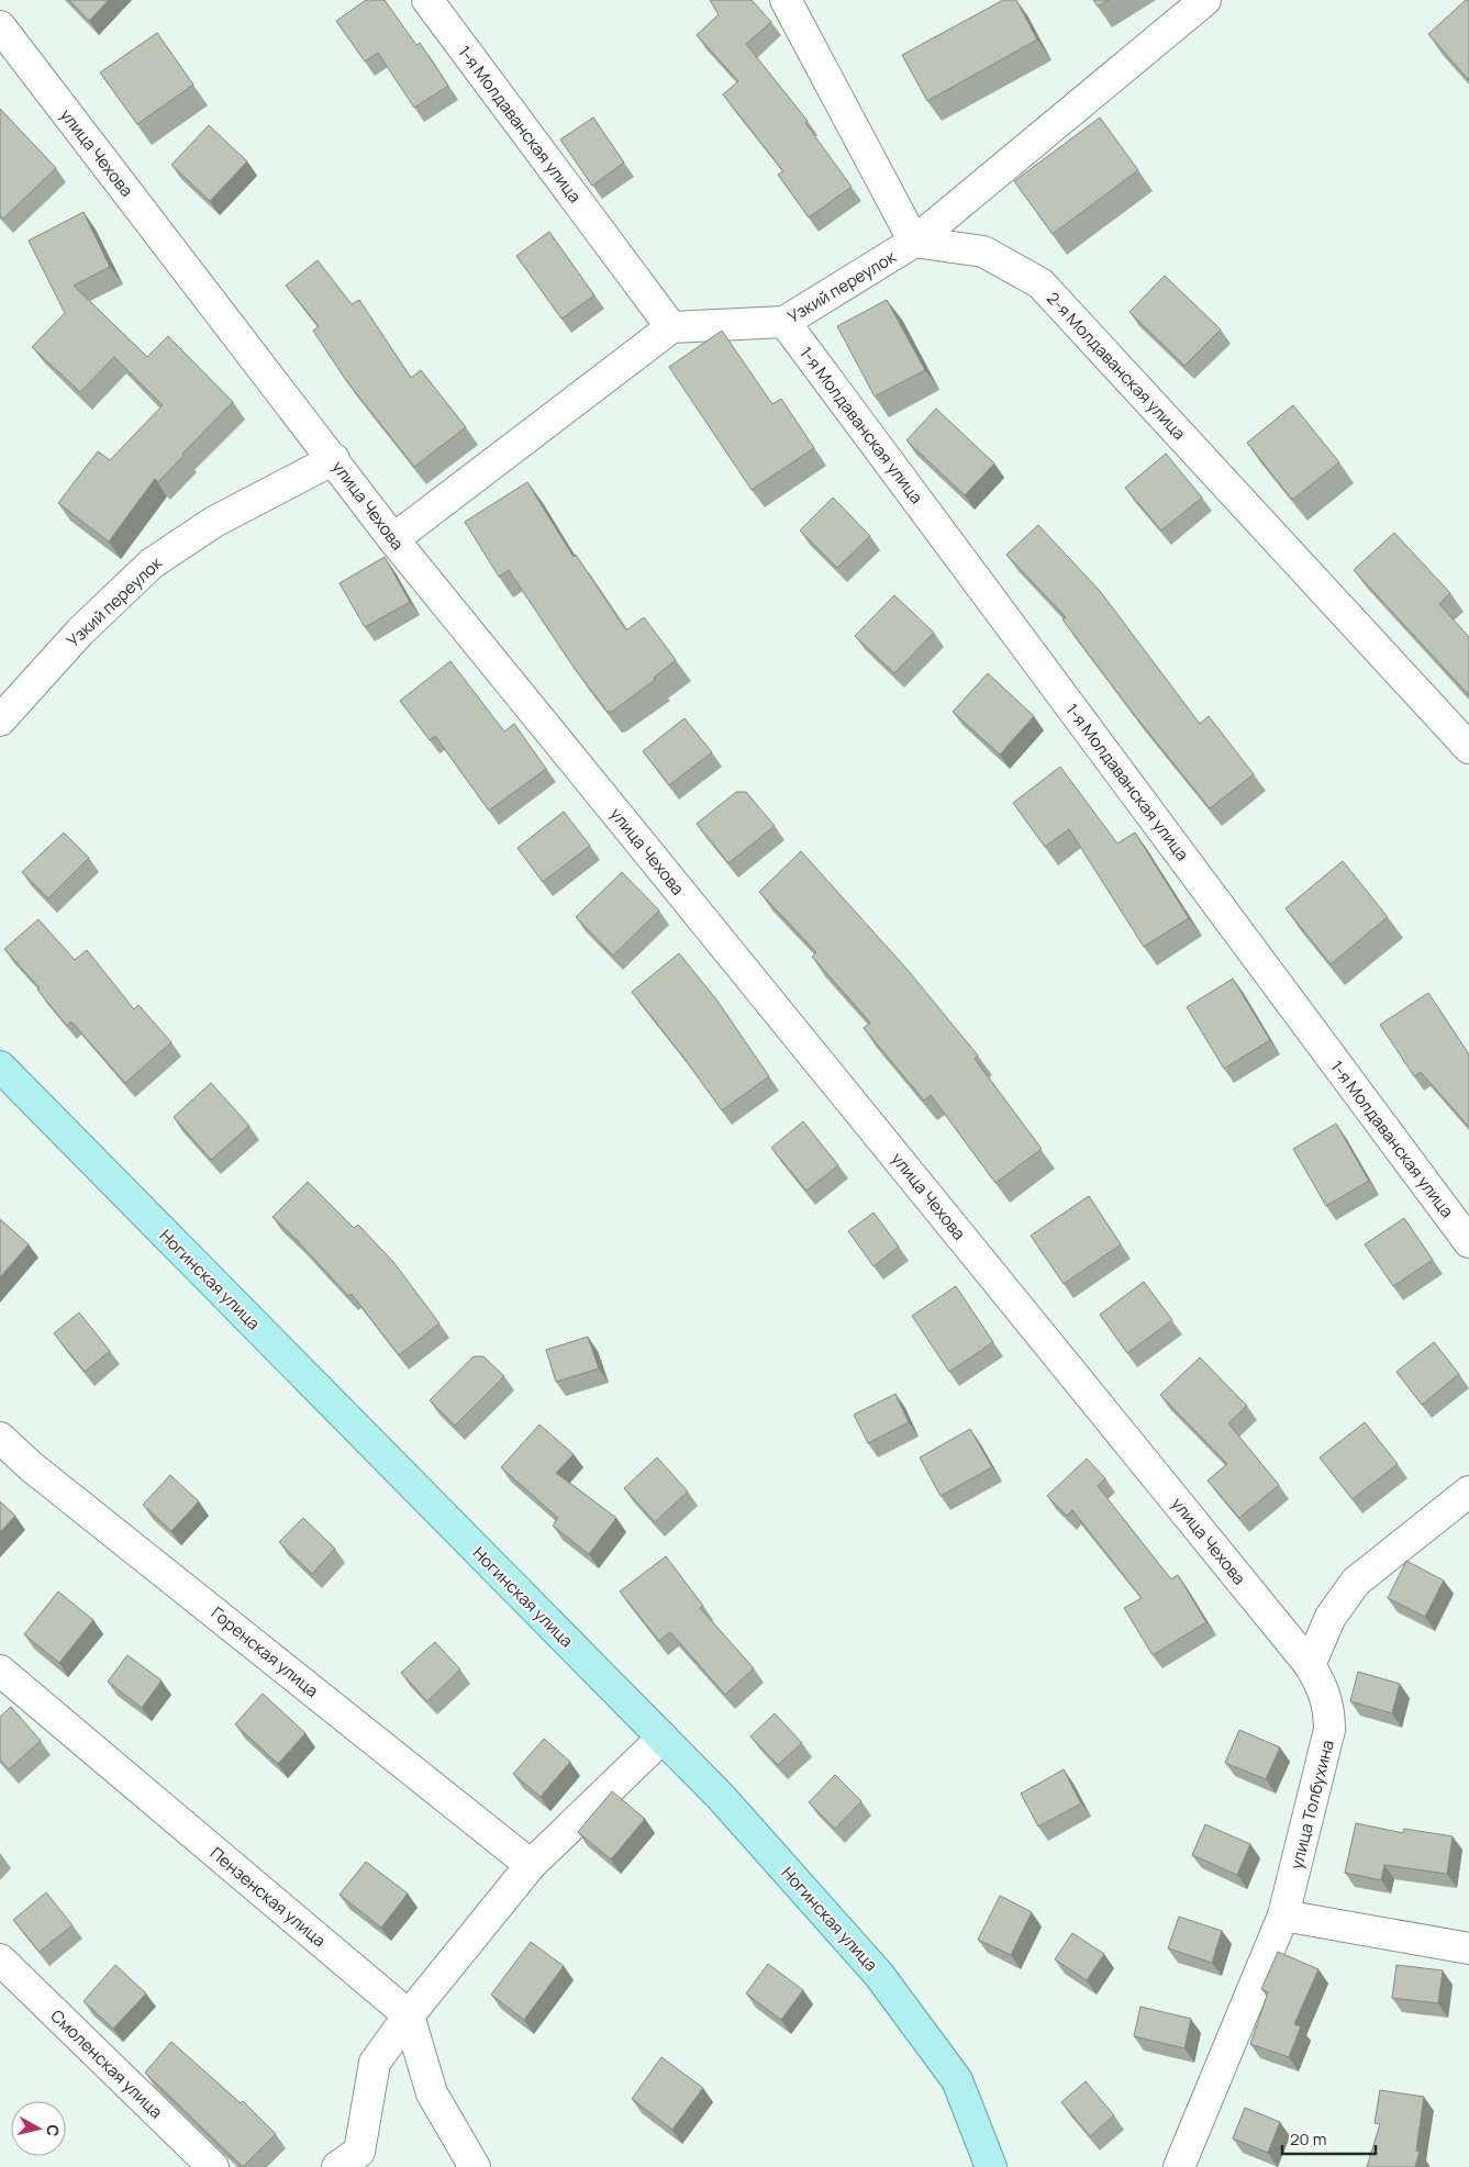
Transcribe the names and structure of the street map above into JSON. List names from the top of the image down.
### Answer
{
  "streets": {
    "main road": ["Ногинская улица"],
    "street": [
      "1-я Молдаванская улица",
      "улица Чехова",
      "Узкий переулок",
      "2-я Молдаванская улица",
      "Горенская улица",
      "улица Толбухина",
      "Пензенская улица",
      "Смоленская улица"
    ]
  },
  "crossings": [
    ["1-я Молдаванская улица", "Узкий переулок"],
    ["улица Чехова", "Узкий переулок"],
    ["улица Чехова", "улица Толбухина"],
    ["Узкий переулок", "2-я Молдаванская улица"]
  ],
  "scale_bar": "20 m",
  "north": "right"
}
